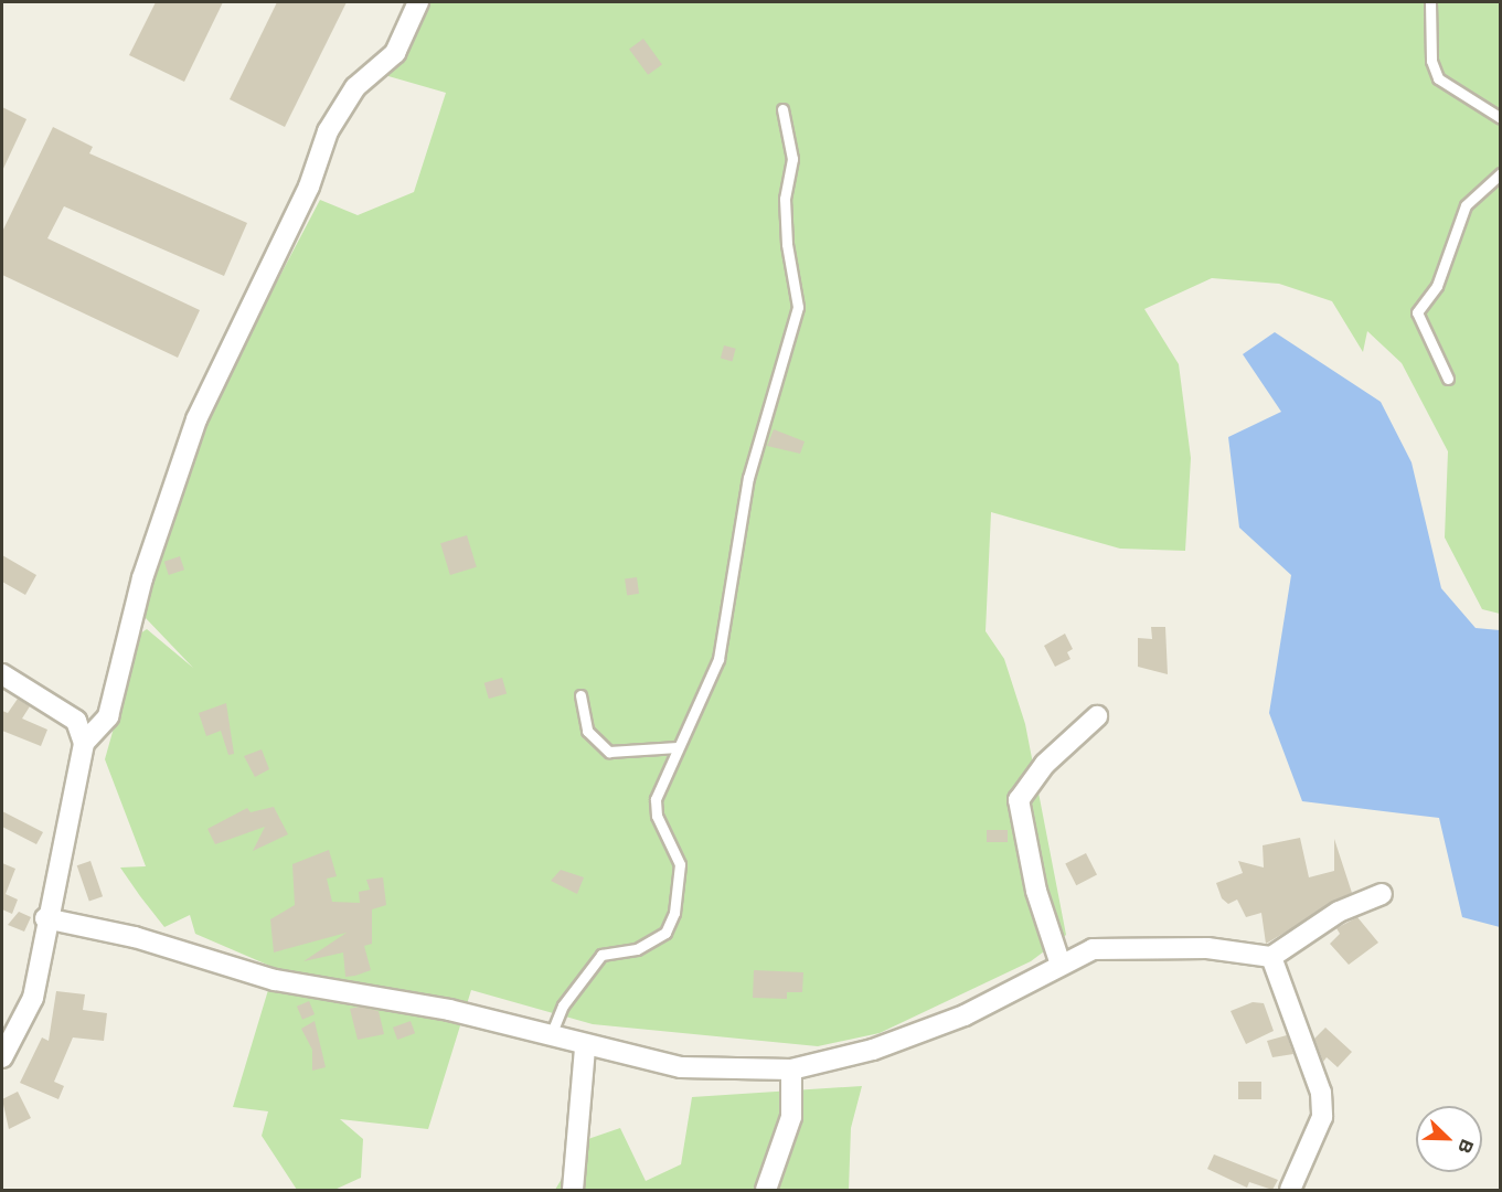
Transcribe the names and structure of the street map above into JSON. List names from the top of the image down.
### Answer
{
  "north": "bottom right"
}
